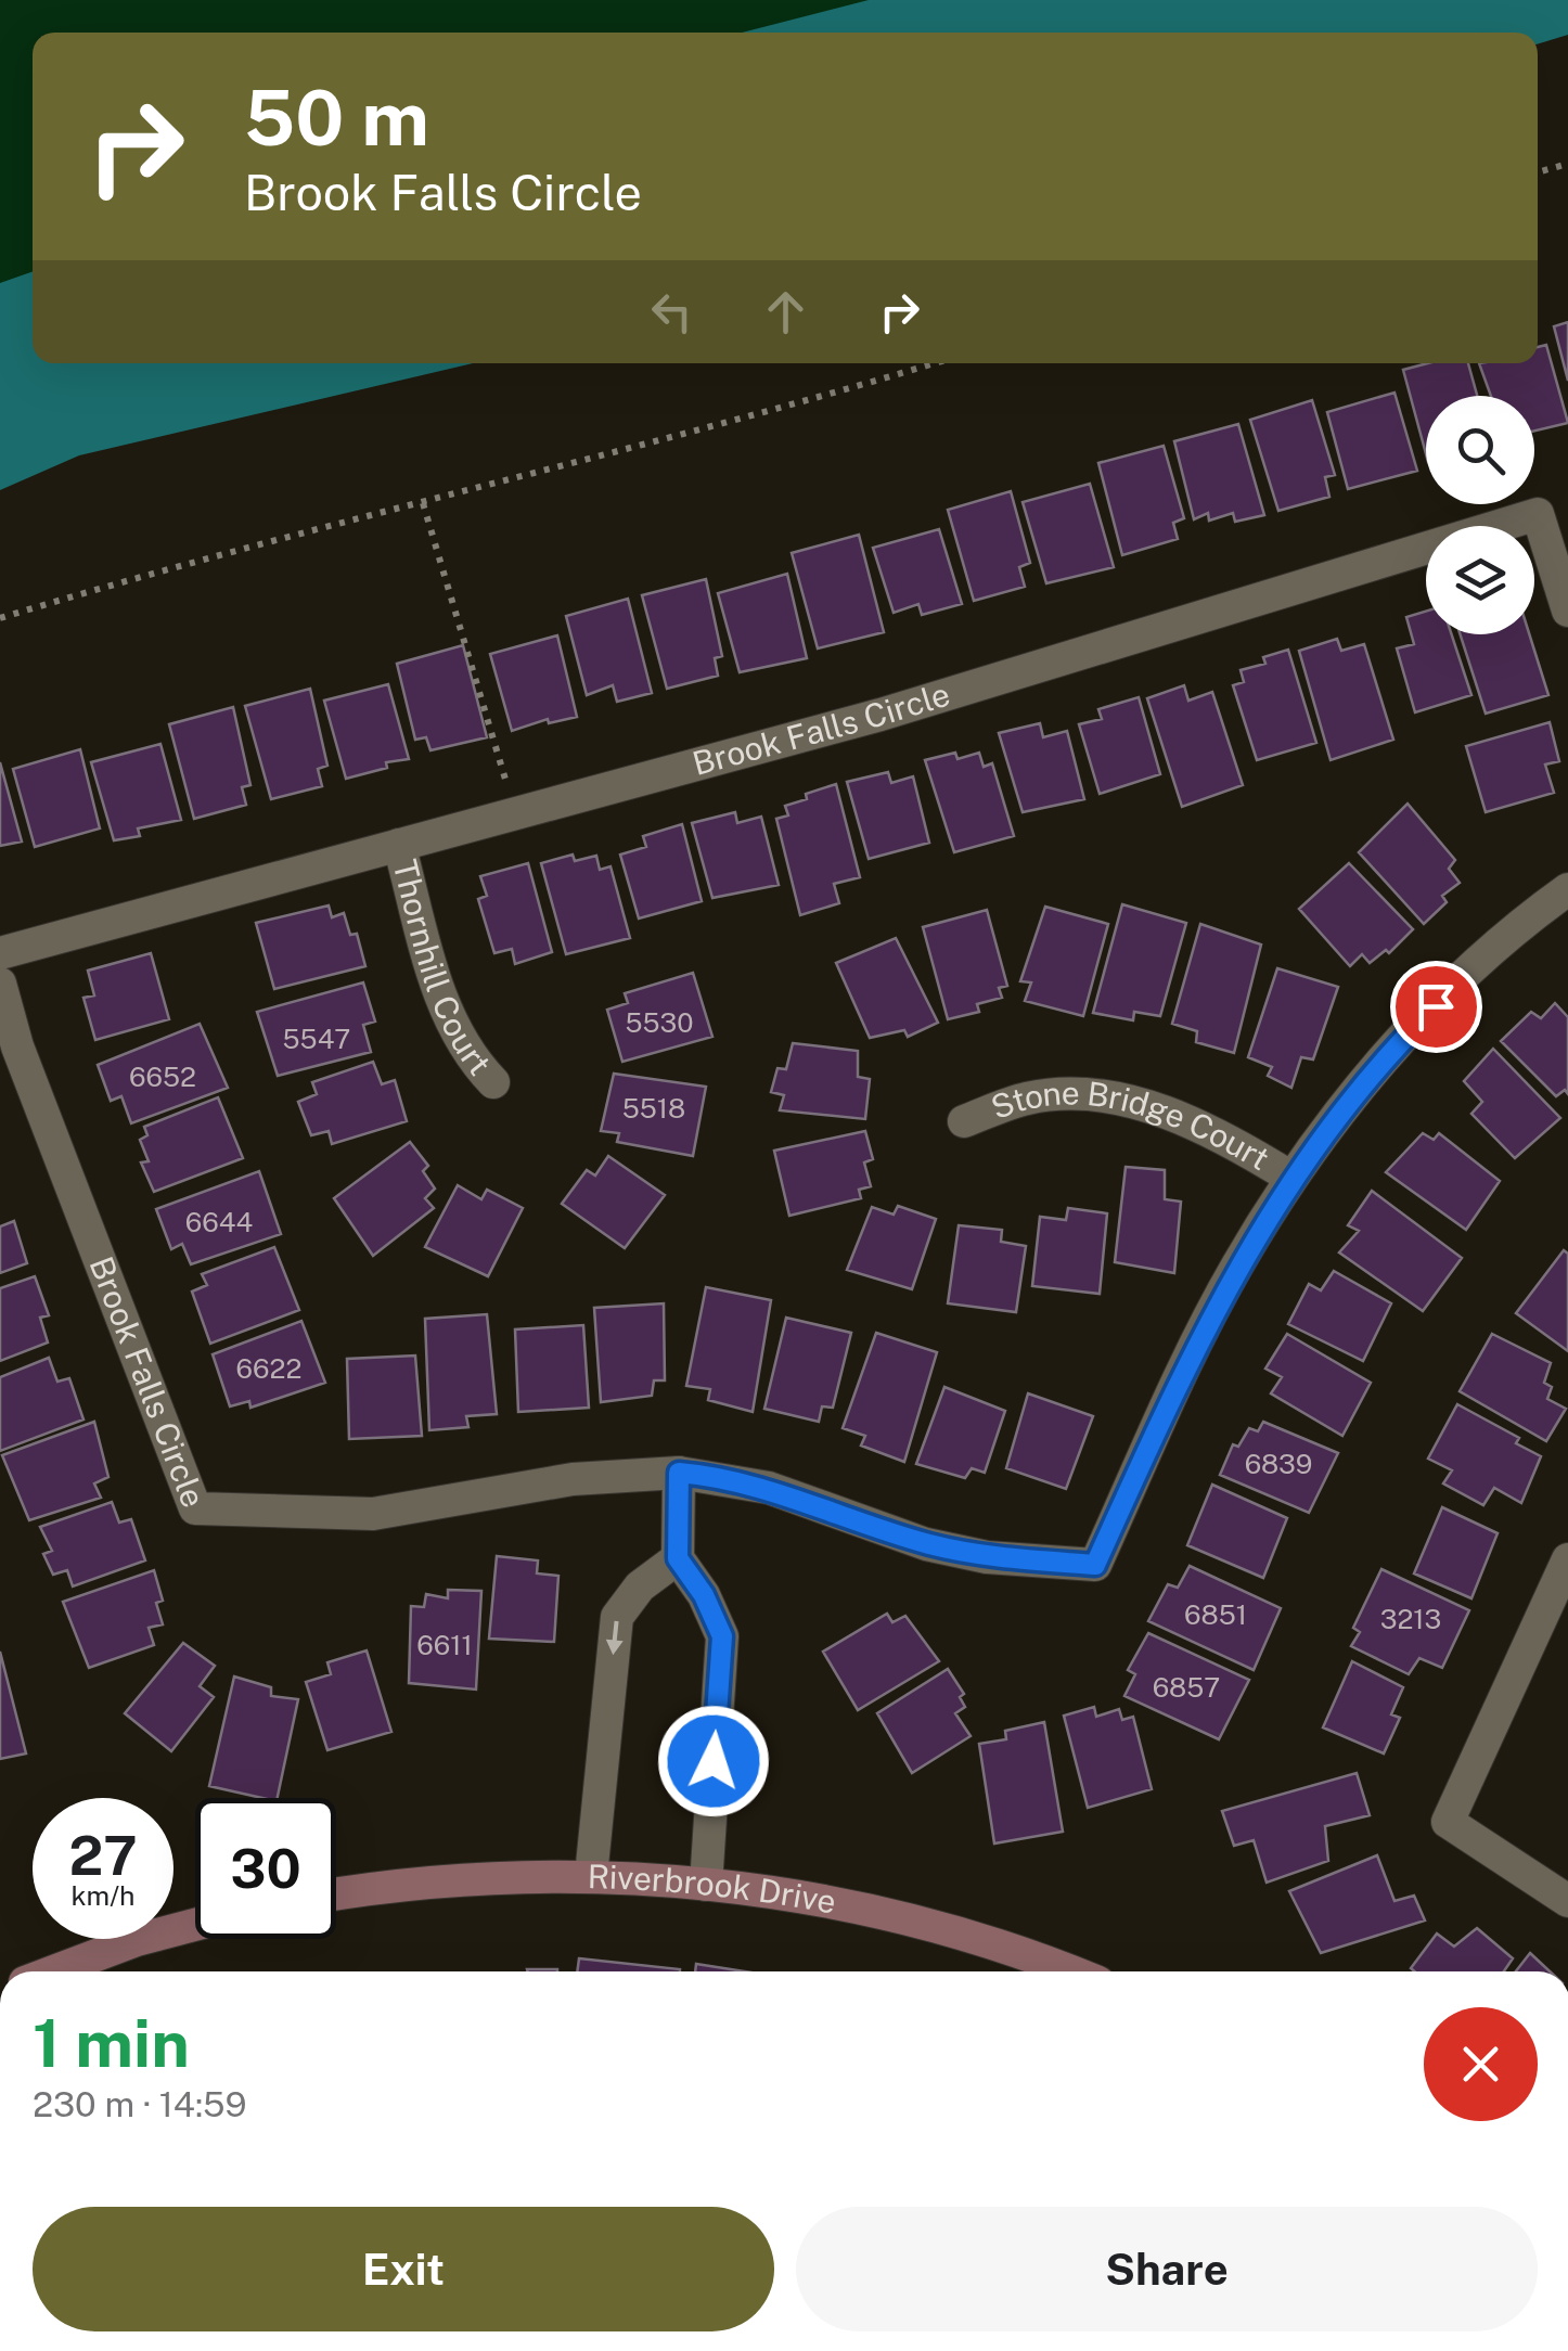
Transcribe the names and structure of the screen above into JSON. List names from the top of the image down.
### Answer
{
  "streets": {
    "street": [
      "Brook Falls Circle",
      "Thornhill Court",
      "Stone Bridge Court",
      "Riverbrook Drive"
    ]
  },
  "crossings": [
    ["Brook Falls Circle", "Thornhill Court"],
    ["Brook Falls Circle", "Stone Bridge Court"]
  ],
  "house_numbers": [
    "5530",
    "5547",
    "6652",
    "5518",
    "6644",
    "6622",
    "6839",
    "6851",
    "3213",
    "6611",
    "6857"
  ],
  "page": {
    "turn": ["50 m", "Brook Falls Circle"],
    "speed": "27 km/h",
    "limit": "30",
    "heading": ["1 min", "230 m · 14:59"],
    "buttons": ["Exit", "Share"]
  }
}
